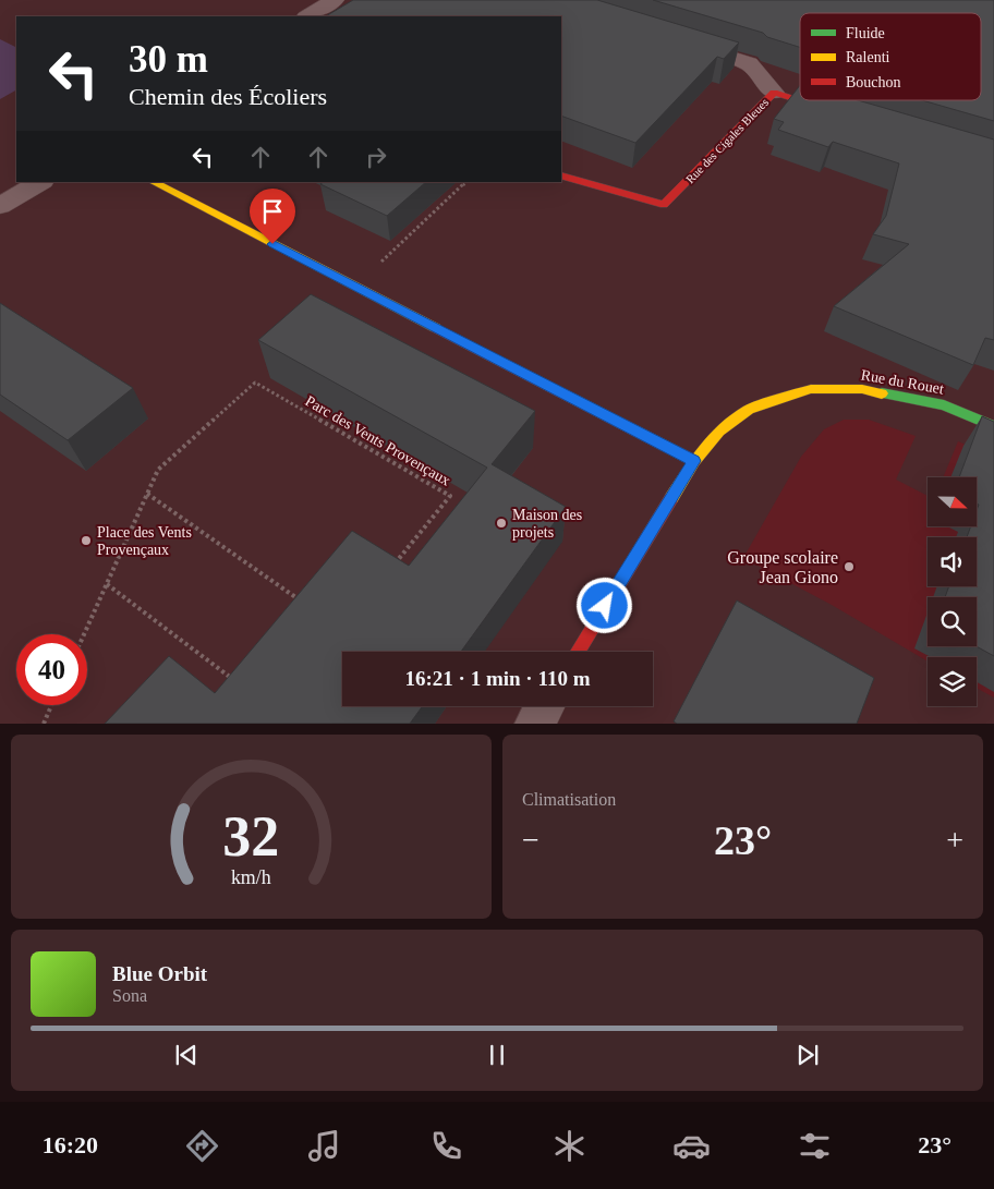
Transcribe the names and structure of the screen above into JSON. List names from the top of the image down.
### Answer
{
  "streets": {
    "street": ["Rue des Cigales Bleues", "Rue du Rouet"],
    "path": ["Parc des Vents Provençaux"]
  },
  "places": ["Maison des projets", "Place des Vents Provençaux", "Groupe scolaire Jean Giono"],
  "legend": ["Fluide", "Ralenti", "Bouchon"],
  "north": "right",
  "page": {
    "turn": ["30 m", "Chemin des Écoliers"],
    "limit": "40",
    "trip": "16:21 · 1 min · 110 m",
    "tile": "Climatisation",
    "heat": ["−", "23°", "+"],
    "song": ["Blue Orbit", "Sona"],
    "tabs": ["16:20", "23°"],
    "gauge": ["32", "km/h"]
  }
}
